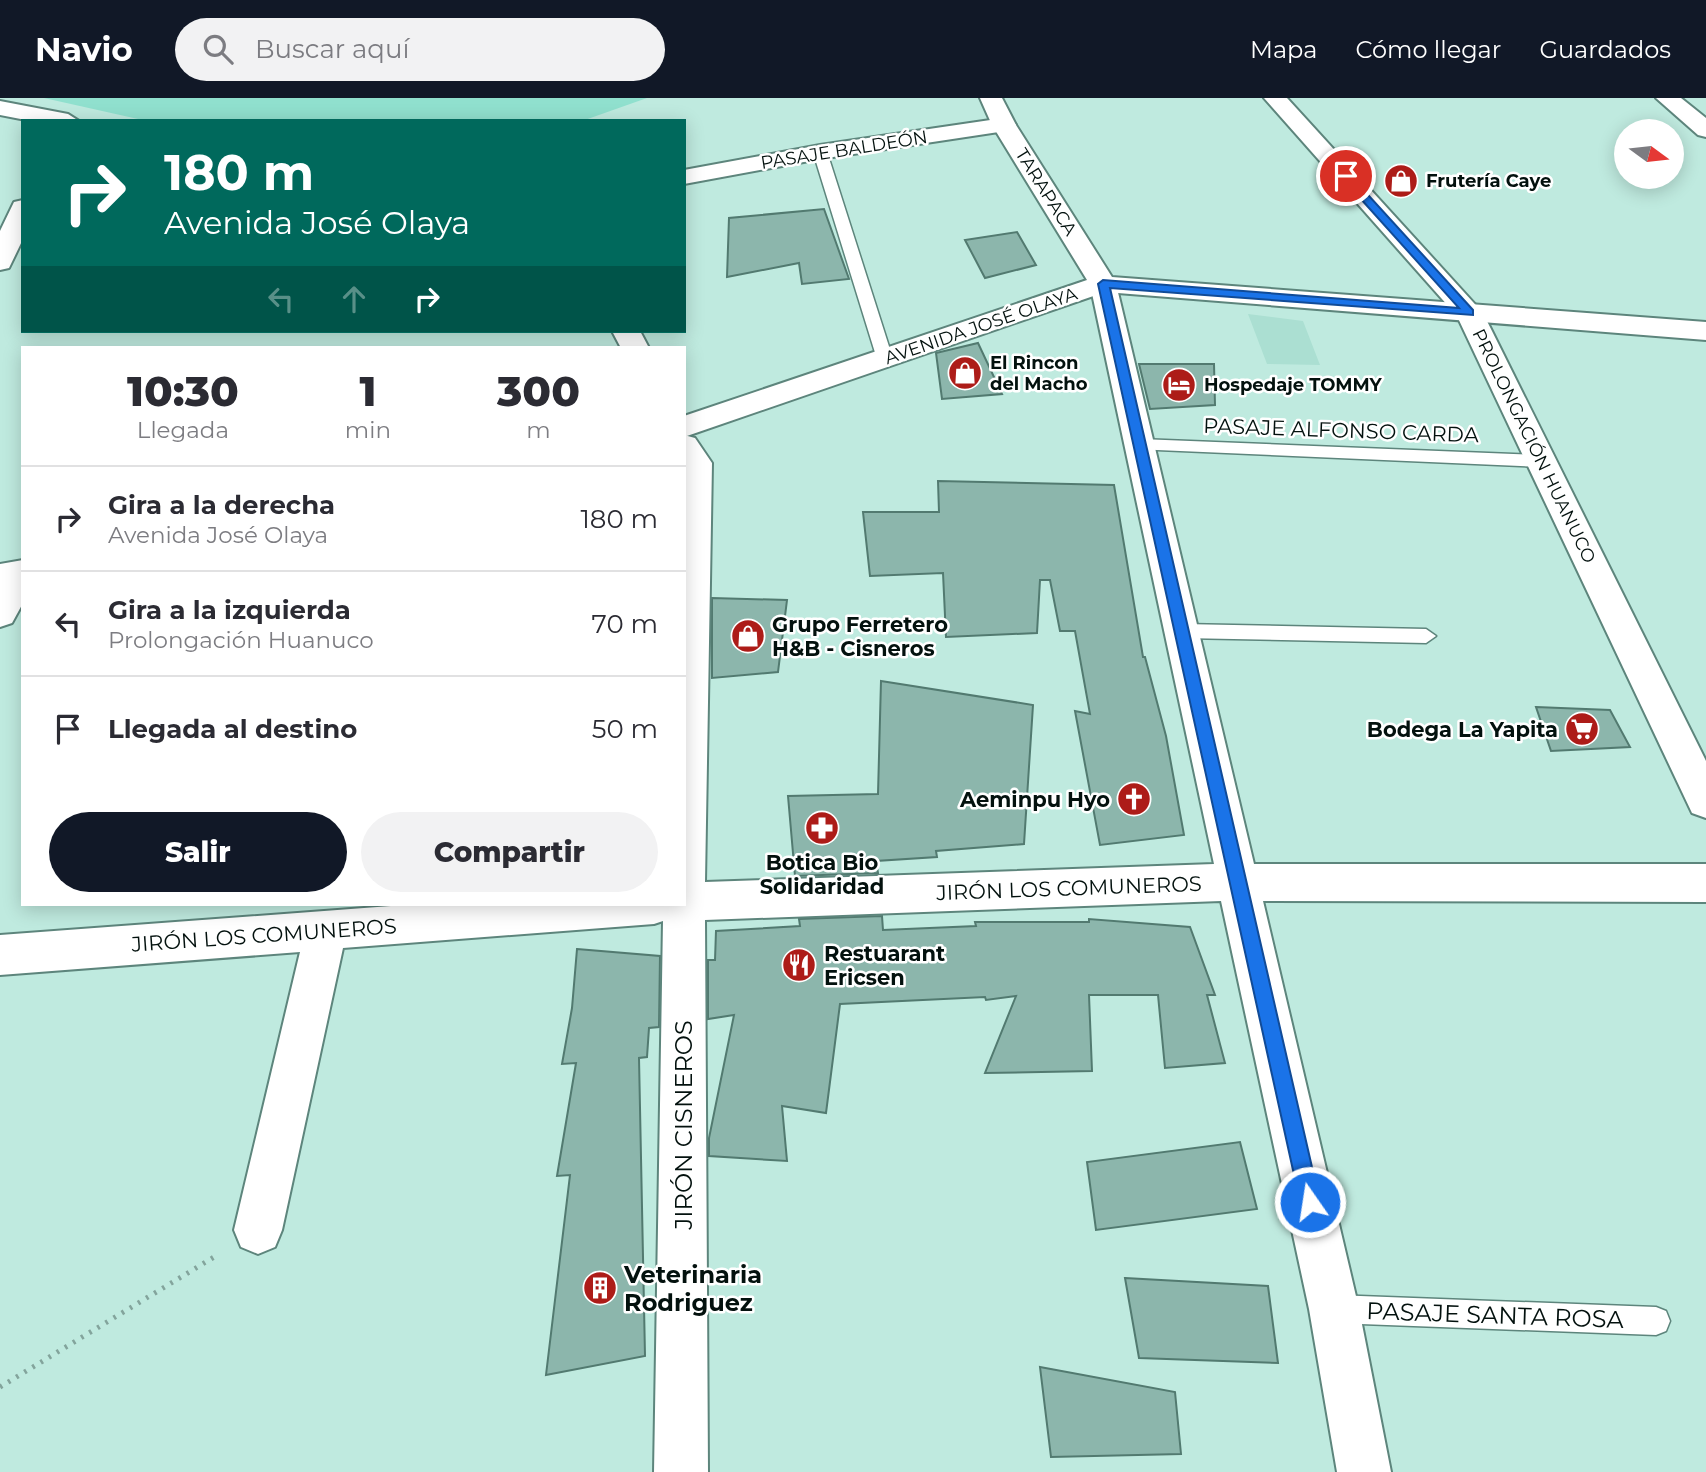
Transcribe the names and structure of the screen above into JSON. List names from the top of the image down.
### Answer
{
  "streets": {
    "street": [
      "PASAJE BALDEÓN",
      "TARAPACA",
      "AVENIDA JOSÉ OLAYA",
      "PROLONGACIÓN HUANUCO",
      "JIRÓN LOS COMUNEROS",
      "JIRÓN CISNEROS"
    ],
    "lane": ["PASAJE ALFONSO CARDA", "PASAJE SANTA ROSA"]
  },
  "crossings": [
    ["PASAJE BALDEÓN", "TARAPACA"],
    ["TARAPACA", "AVENIDA JOSÉ OLAYA"],
    ["TARAPACA", "PASAJE ALFONSO CARDA"],
    ["TARAPACA", "JIRÓN LOS COMUNEROS"],
    ["TARAPACA", "PASAJE SANTA ROSA"],
    ["AVENIDA JOSÉ OLAYA", "PROLONGACIÓN HUANUCO"],
    ["PASAJE ALFONSO CARDA", "PROLONGACIÓN HUANUCO"]
  ],
  "places": {
    "shop": ["Frutería Caye", "El Rincon del Macho", "Grupo Ferretero H&B - Cisneros"],
    "hotel": ["Hospedaje TOMMY"],
    "supermarket": ["Bodega La Yapita"],
    "church": ["Aeminpu Hyo"],
    "pharmacy": ["Botica Bio Solidaridad"],
    "restaurant": ["Restuarant Ericsen"],
    "building": ["Veterinaria Rodriguez"]
  },
  "north": "right",
  "page": {
    "header": "Navio",
    "search": "Buscar aquí",
    "nav": ["Mapa", "Cómo llegar", "Guardados"],
    "turn": ["180 m", "Avenida José Olaya"],
    "eta": [
      "10:30",
      "Llegada",
      "1",
      "min",
      "300",
      "m"
    ],
    "list": [
      {
        "name": "Gira a la derecha",
        "note": "Avenida José Olaya",
        "value": "180 m"
      },
      {
        "name": "Gira a la izquierda",
        "note": "Prolongación Huanuco",
        "value": "70 m"
      },
      {
        "name": "Llegada al destino",
        "value": "50 m"
      }
    ],
    "buttons": ["Salir", "Compartir"]
  }
}
